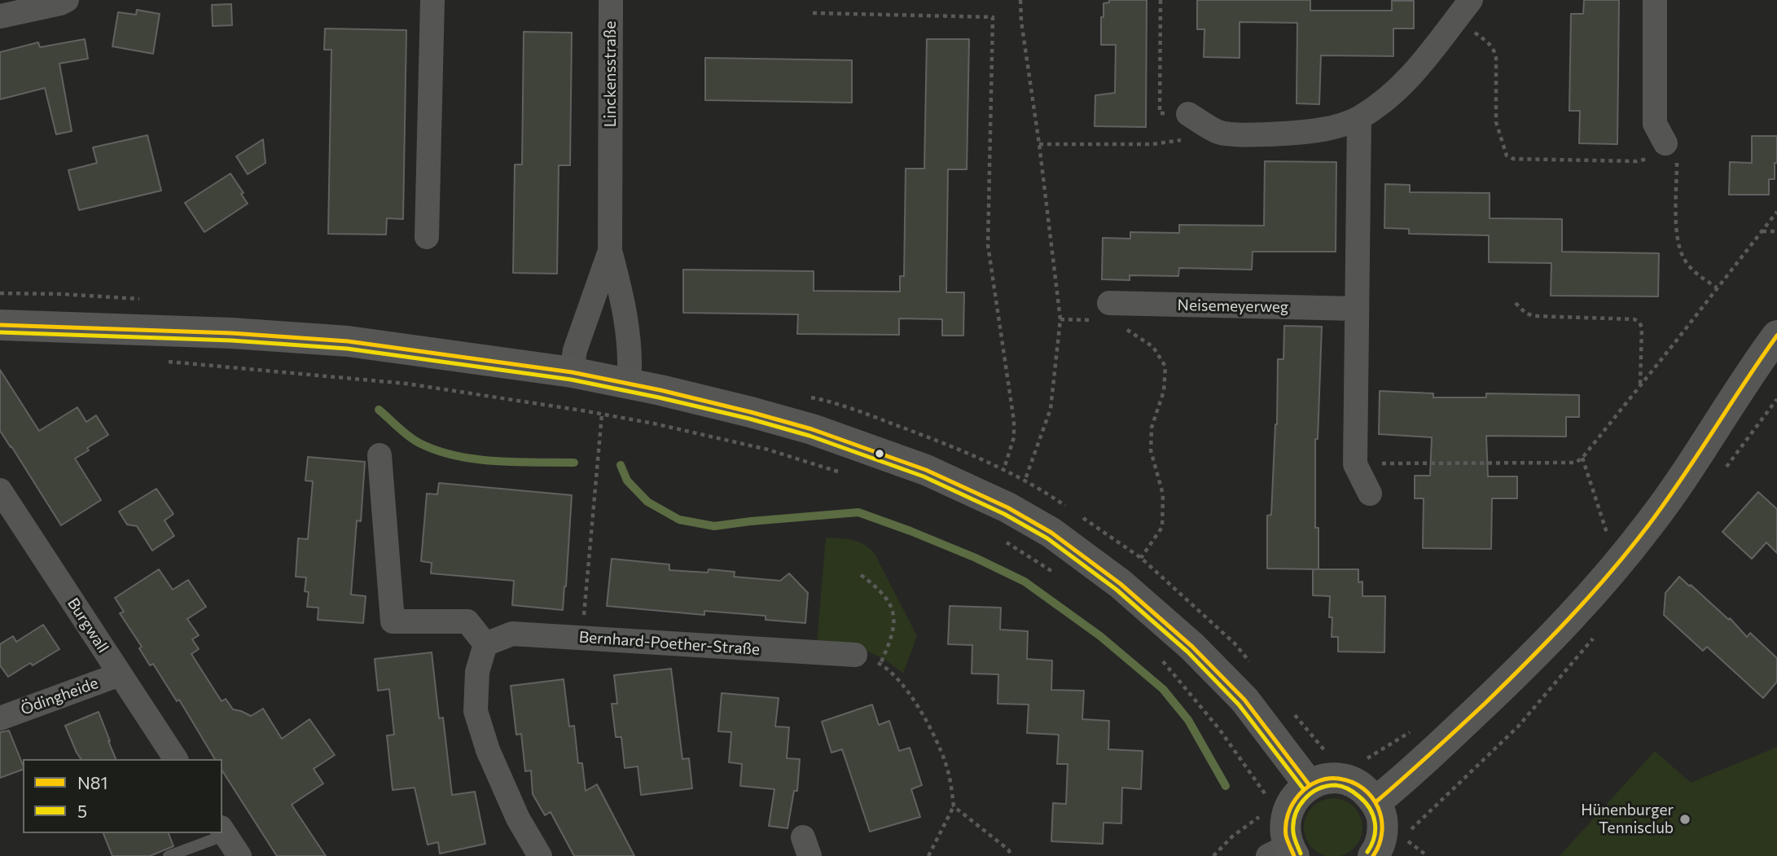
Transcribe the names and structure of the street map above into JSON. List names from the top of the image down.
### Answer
{
  "streets": {
    "street": [
      "Linckensstraße",
      "Neisemeyerweg",
      "Burgwall",
      "Bernhard-Poether-Straße",
      "Ödingheide"
    ]
  },
  "crossings": [
    ["Burgwall", "Ödingheide"]
  ],
  "places": ["Hünenburger Tennisclub"],
  "lines": ["transit line N81", "transit line 5"],
  "legend": ["N81", "5"]
}
